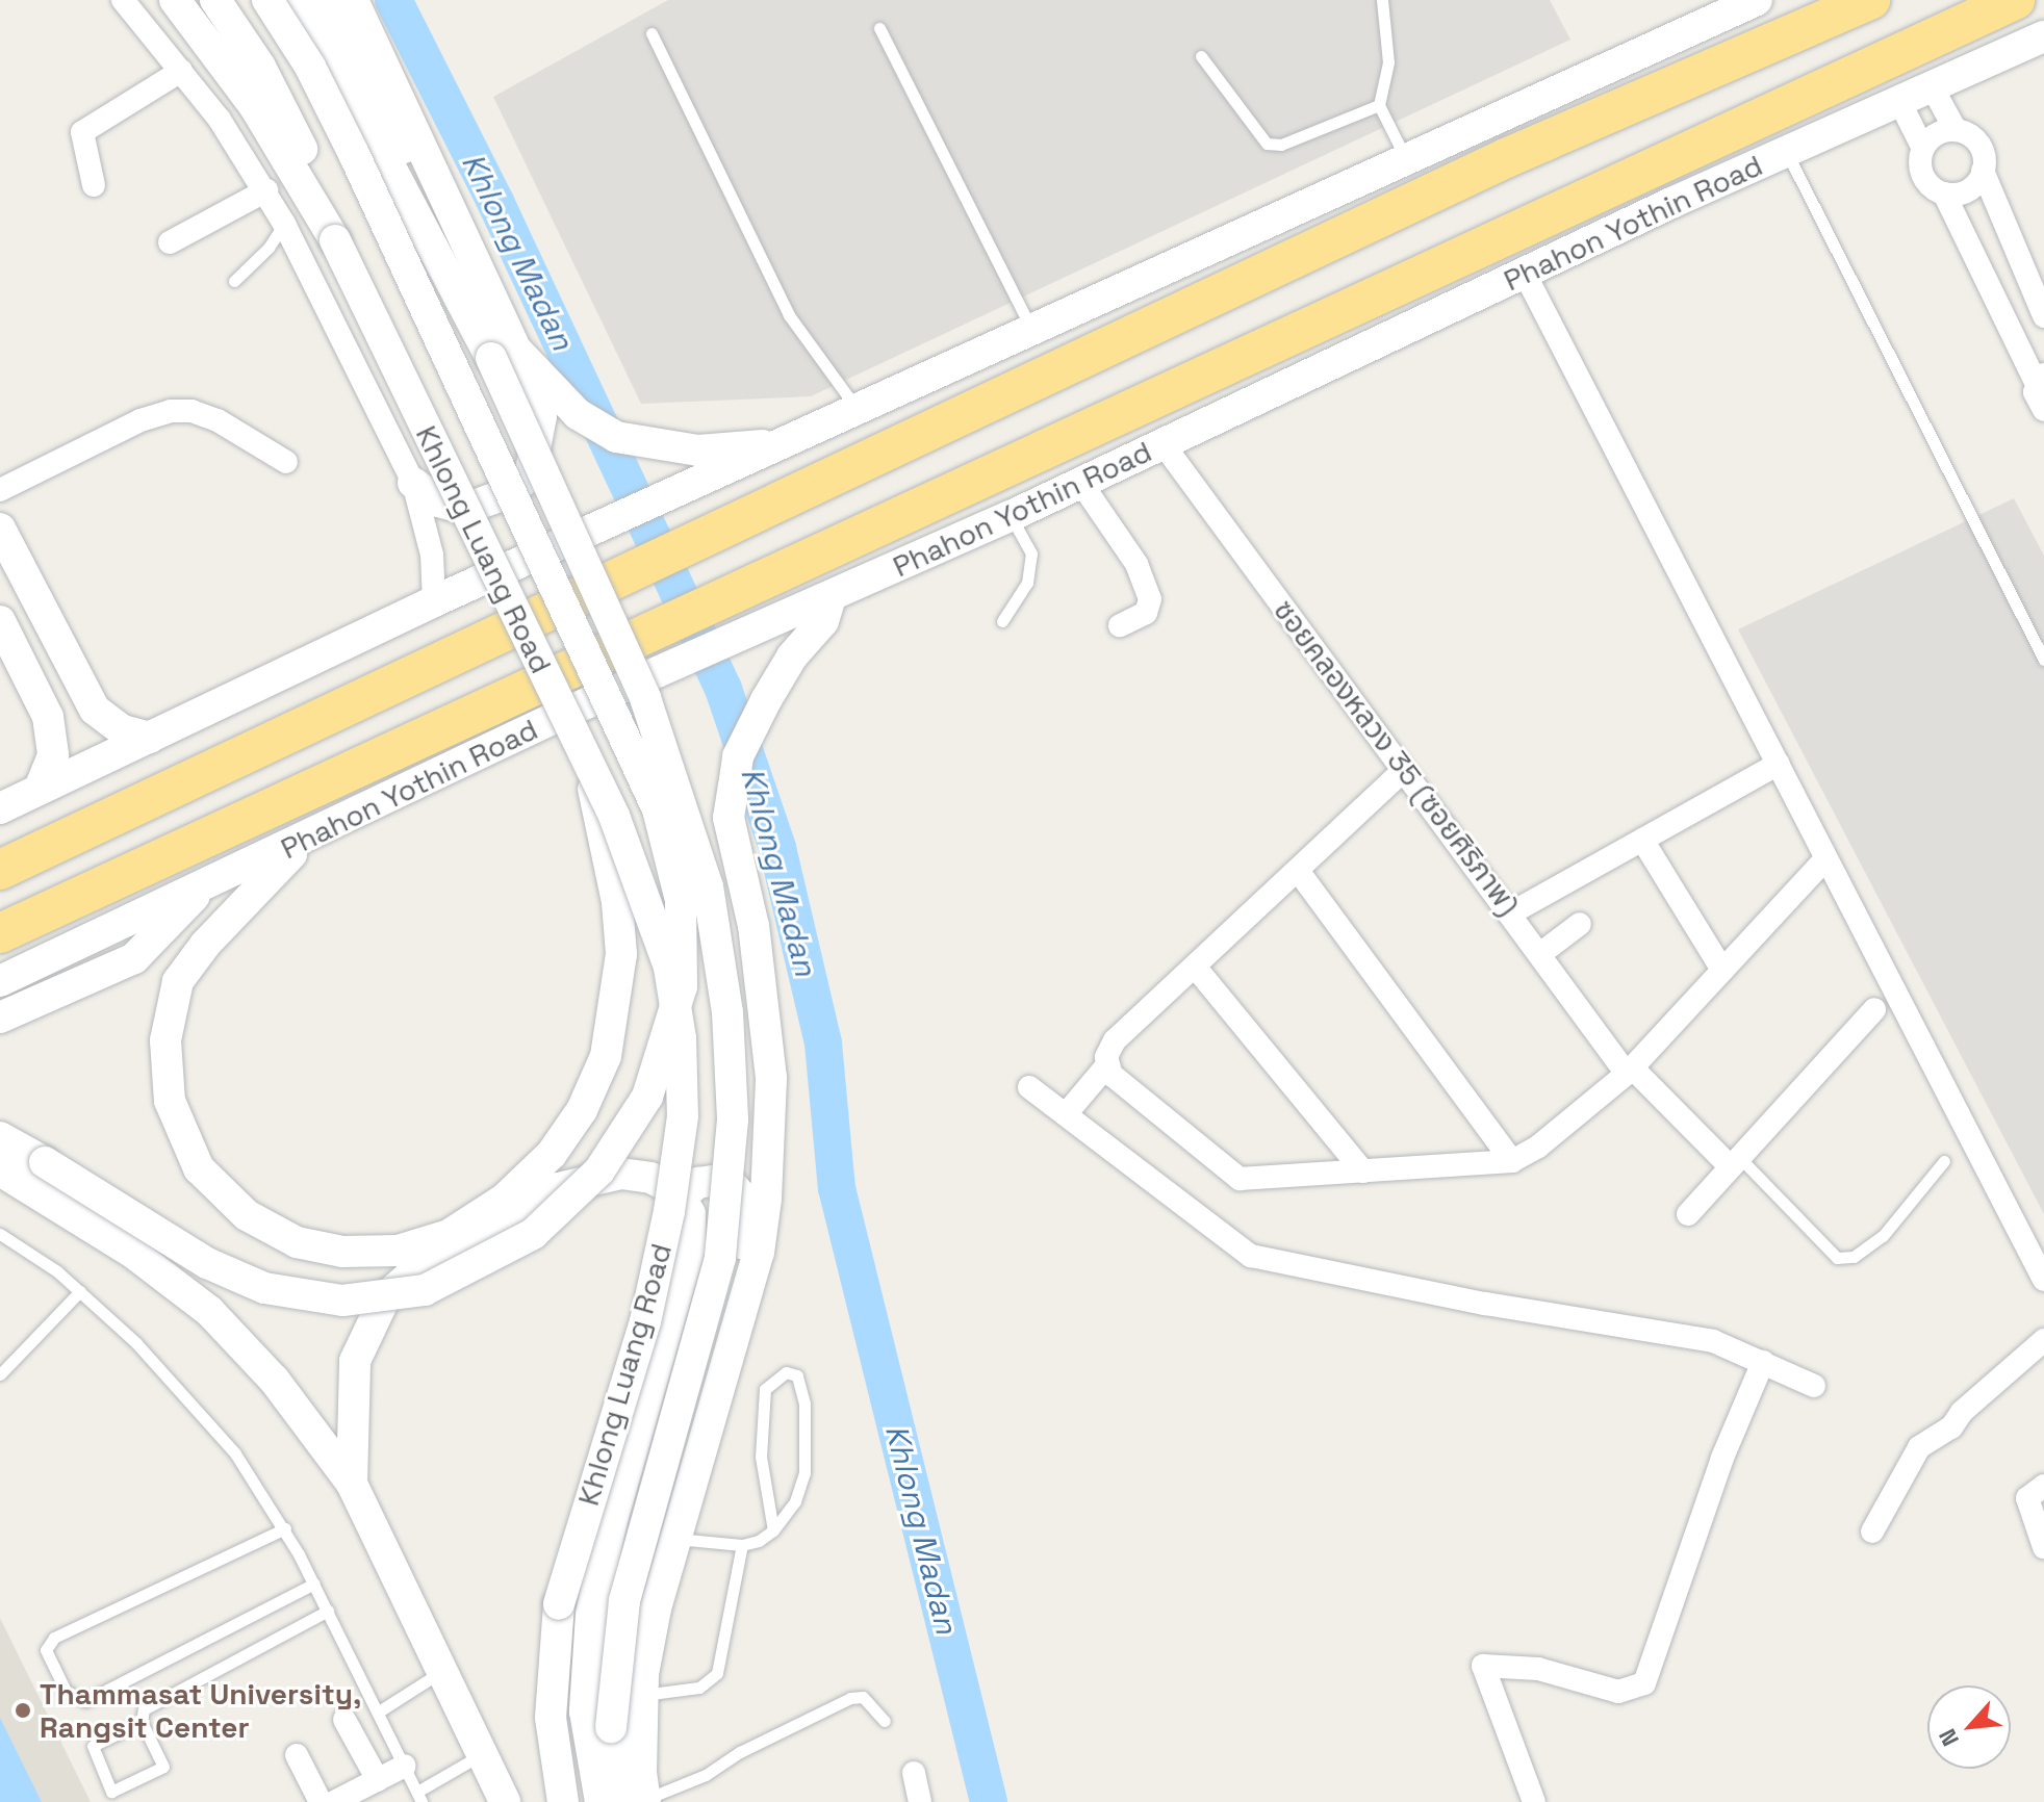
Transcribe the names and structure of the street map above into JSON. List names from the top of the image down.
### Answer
{
  "streets": {
    "highway": ["Phahon Yothin Road"],
    "main road": ["Khlong Luang Road"],
    "street": ["ซอยคลองหลวง 35 (ซอยศิริภาพ)"]
  },
  "crossings": [
    ["Phahon Yothin Road", "ซอยคลองหลวง 35 (ซอยศิริภาพ)"]
  ],
  "water": ["Khlong Madan"],
  "places": ["Thammasat University, Rangsit Center"],
  "north": "bottom left"
}
